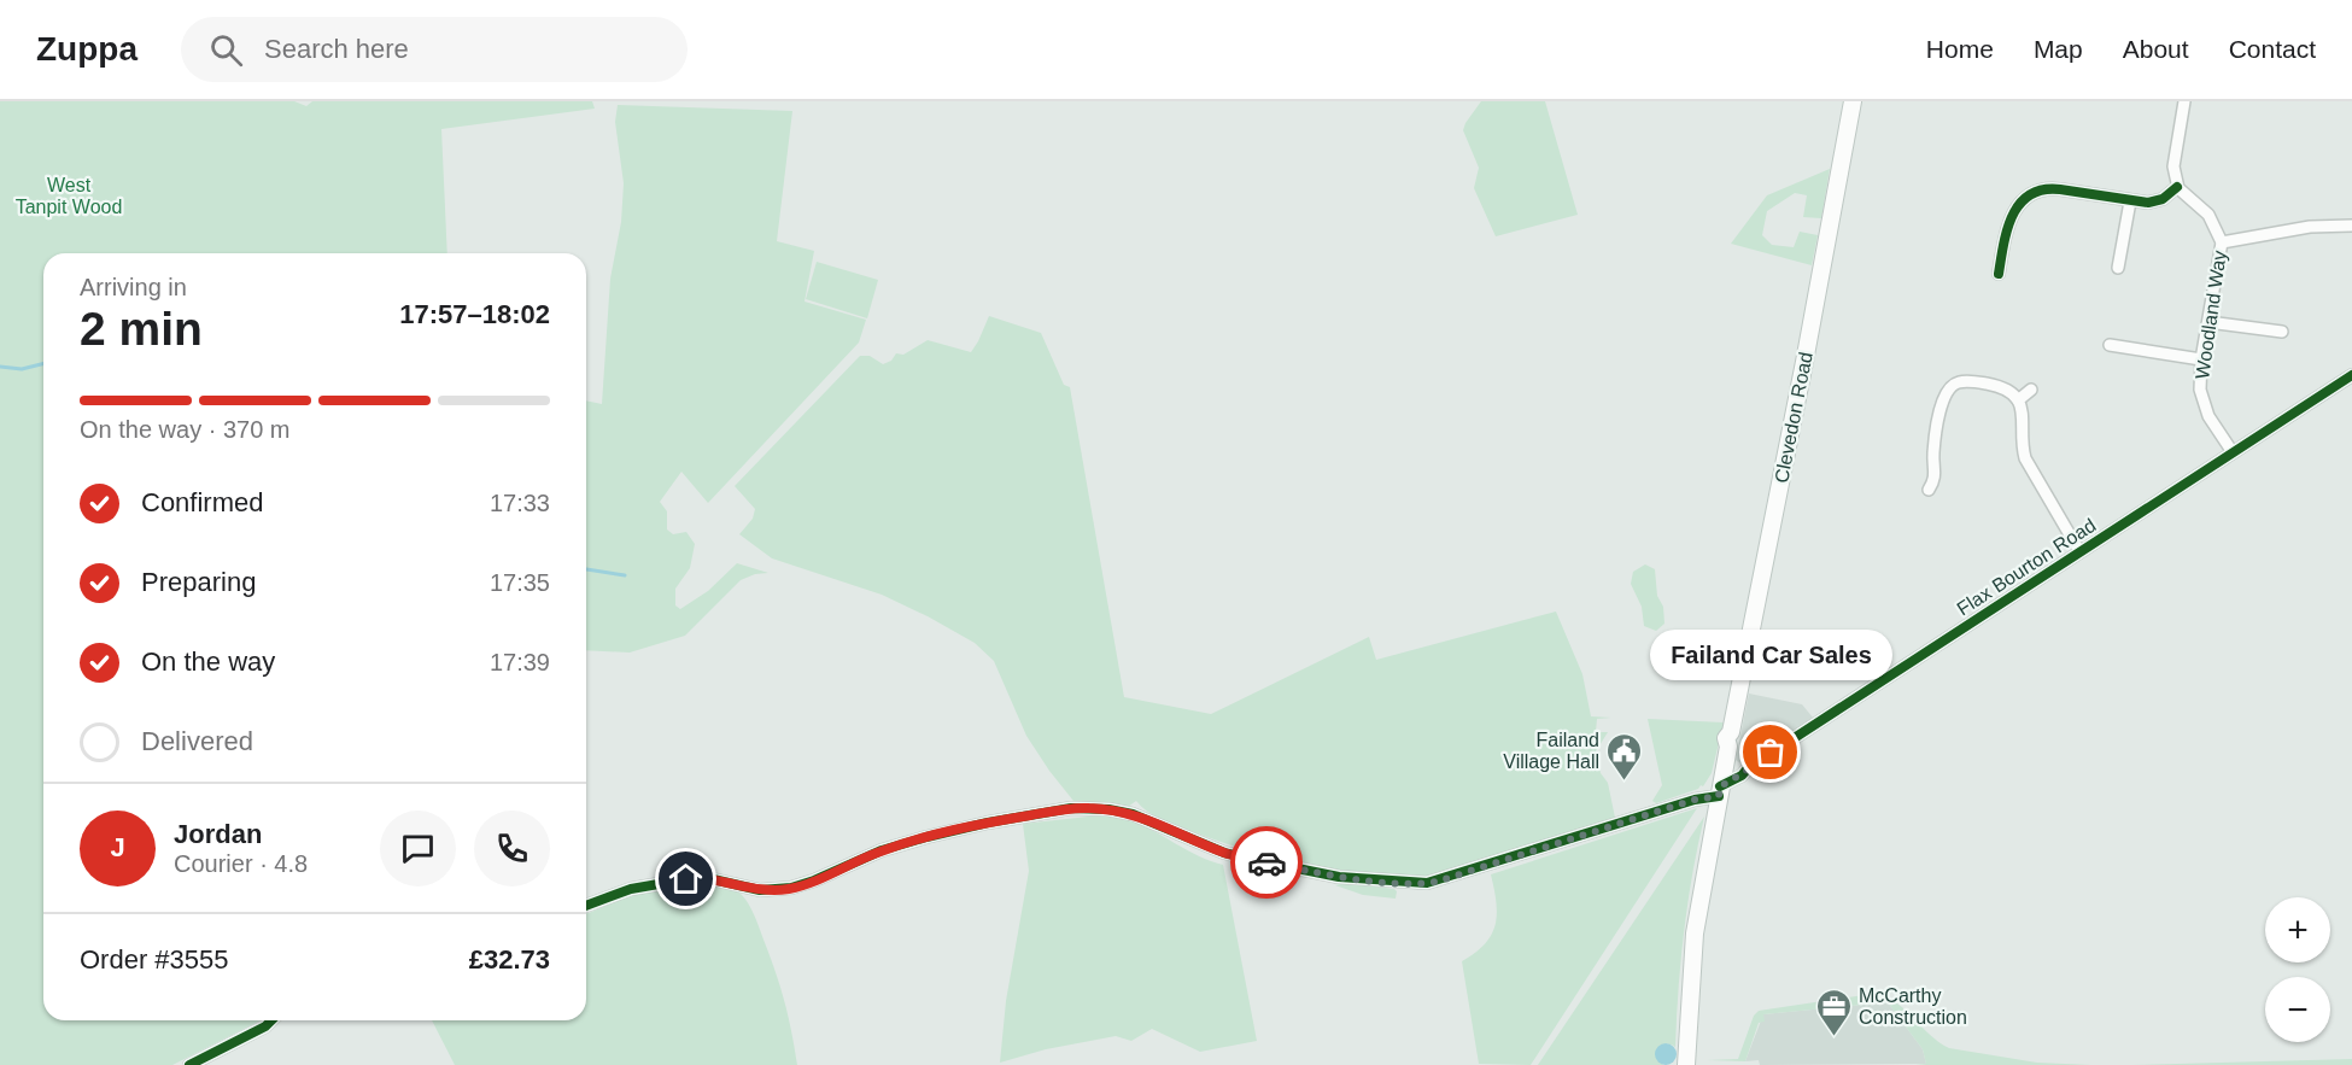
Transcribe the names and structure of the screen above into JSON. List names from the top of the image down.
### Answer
{
  "streets": {
    "main road": ["Clevedon Road"],
    "street": ["Woodland Way", "Flax Bourton Road"]
  },
  "crossings": [
    ["Woodland Way", "Flax Bourton Road"],
    ["Clevedon Road", "Flax Bourton Road"]
  ],
  "parks": ["West Tanpit Wood"],
  "places": {
    "other": ["Failand Car Sales"],
    "public building": ["Failand Village Hall"],
    "office": ["McCarthy Construction"]
  },
  "page": {
    "header": "Zuppa",
    "search": "Search here",
    "nav": [
      "Home",
      "Map",
      "About",
      "Contact"
    ],
    "heading": ["2 min", "Arriving in", "17:57–18:02"],
    "panel": [
      "Jordan",
      "Courier · 4.8",
      "Order #3555",
      "£32.73"
    ],
    "bar": "On the way · 370 m",
    "list": [
      ["Confirmed", "17:33"],
      ["Preparing", "17:35"],
      ["On the way", "17:39"],
      "Delivered"
    ],
    "bubble": "Failand Car Sales",
    "round": "J",
    "map_buttons": ["+", "−"]
  }
}
